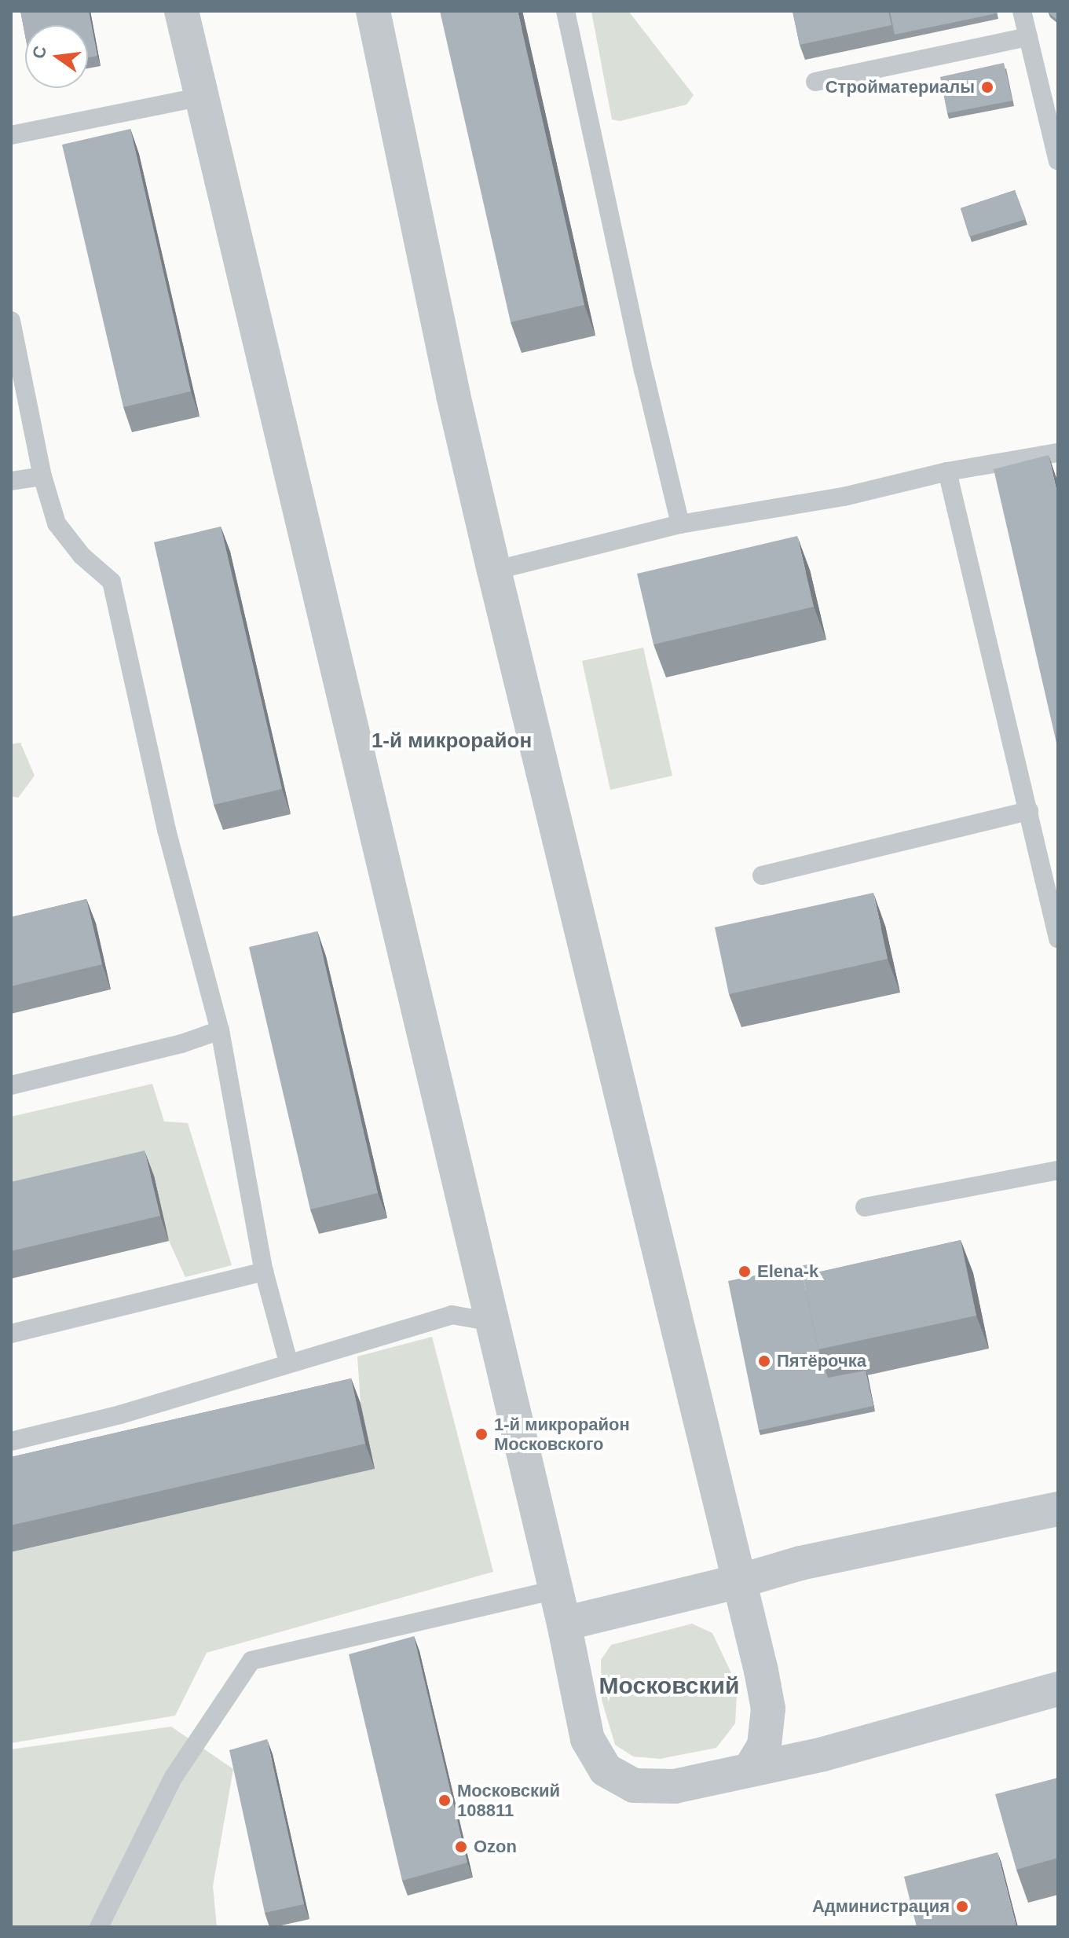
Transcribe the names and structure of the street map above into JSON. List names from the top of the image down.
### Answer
{
  "districts": ["1-й микрорайон", "Московский"],
  "places": [
    "Стройматериалы",
    "Elena-k",
    "Пятёрочка",
    "1-й микрорайон Московского",
    "Московский 108811",
    "Ozon",
    "Администрация"
  ],
  "north": "left"
}
